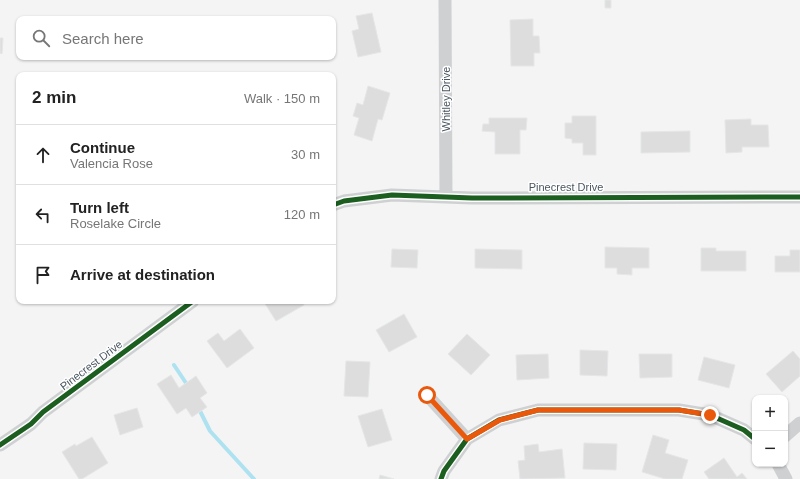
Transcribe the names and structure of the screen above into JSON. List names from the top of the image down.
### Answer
{
  "streets": {
    "street": ["Whitley Drive", "Pinecrest Drive"]
  },
  "crossings": [
    ["Whitley Drive", "Pinecrest Drive"]
  ],
  "page": {
    "search": "Search here",
    "heading": ["2 min", "Walk · 150 m"],
    "list": [
      ["Continue", "Valencia Rose", "30 m"],
      ["Turn left", "Roselake Circle", "120 m"],
      "Arrive at destination"
    ],
    "map_buttons": ["+", "−"]
  }
}
